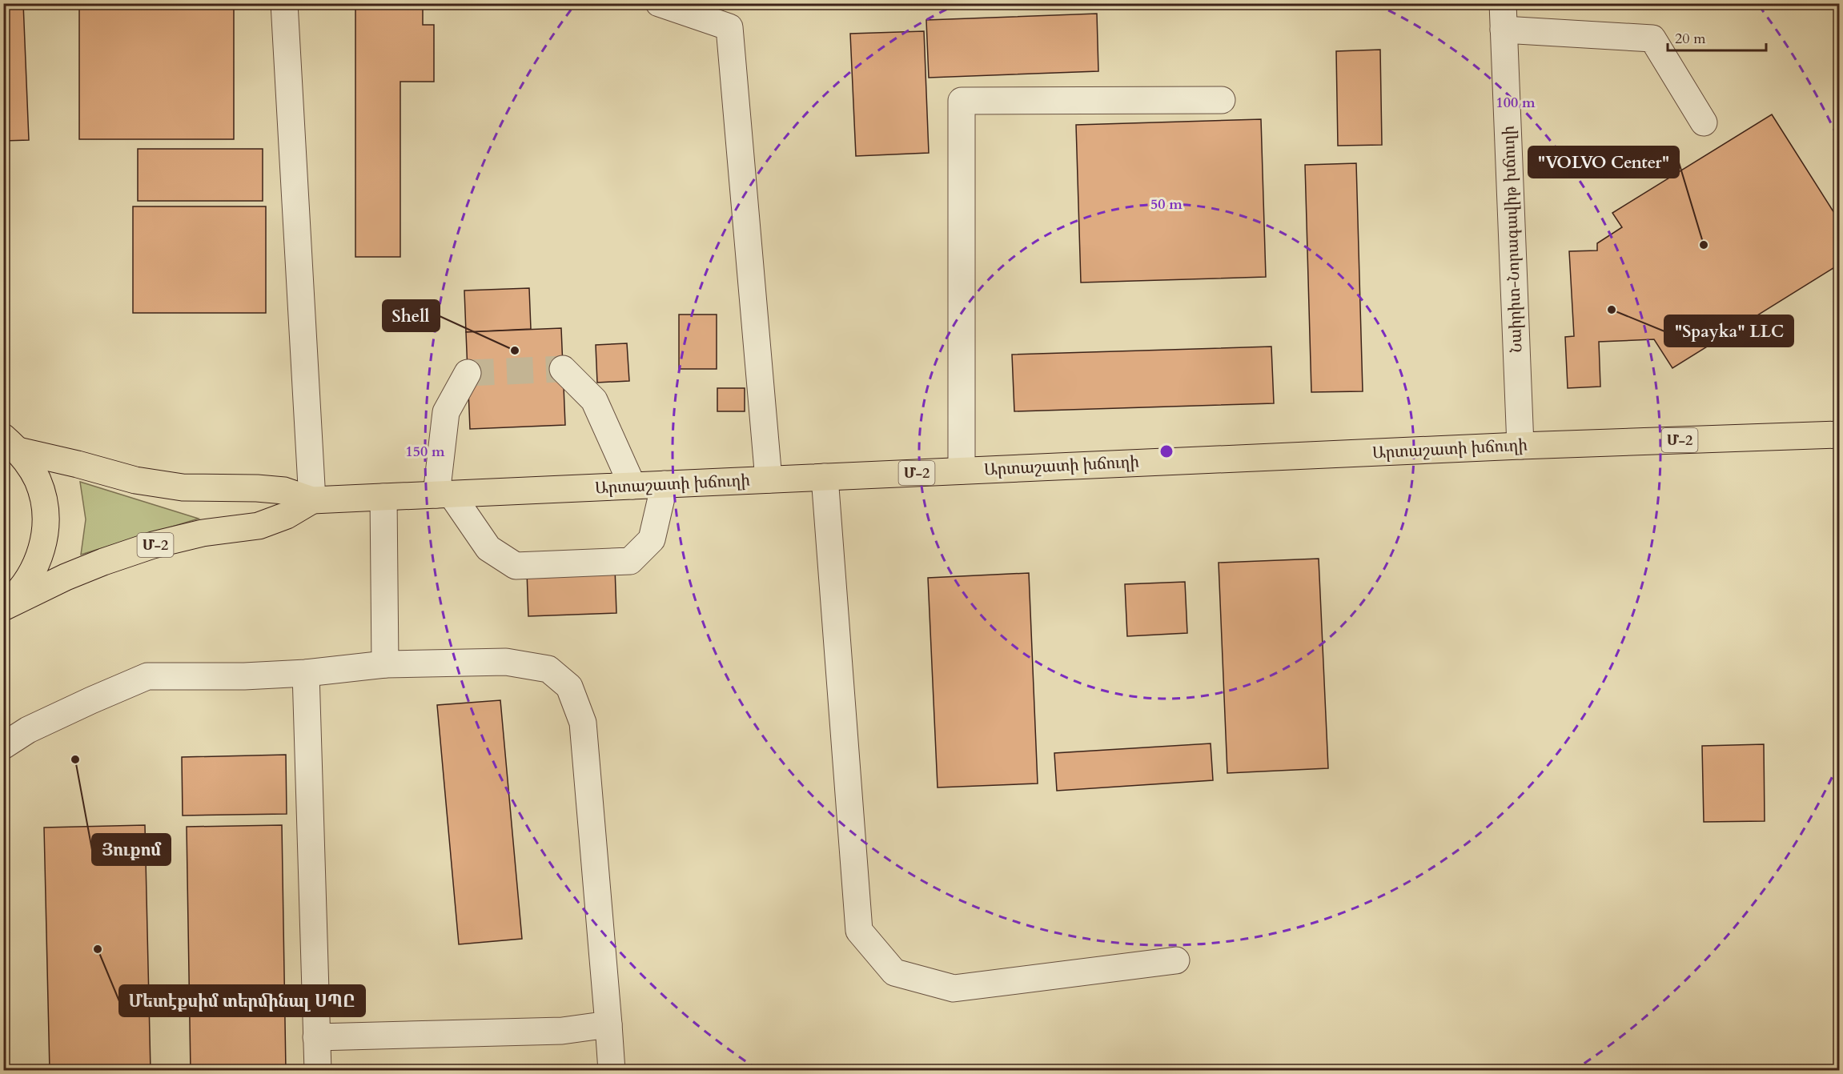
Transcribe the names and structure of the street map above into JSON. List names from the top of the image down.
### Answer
{
  "streets": {
    "main road": ["Մ-2", "Արտաշատի խճուղի"],
    "street": ["Նաիրիտ-Նորագավիթ խճուղի"]
  },
  "crossings": [
    ["Նաիրիտ-Նորագավիթ խճուղի", "Արտաշատի խճուղի"]
  ],
  "places": [
    "\"VOLVO Center\"",
    "\"Spayka\" LLC",
    "Shell",
    "Յուքոմ",
    "Մետէքսիմ տերմինալ ՍՊԸ"
  ],
  "scale_bar": "20 m",
  "rings": ["100 m", "50 m", "150 m"]
}
